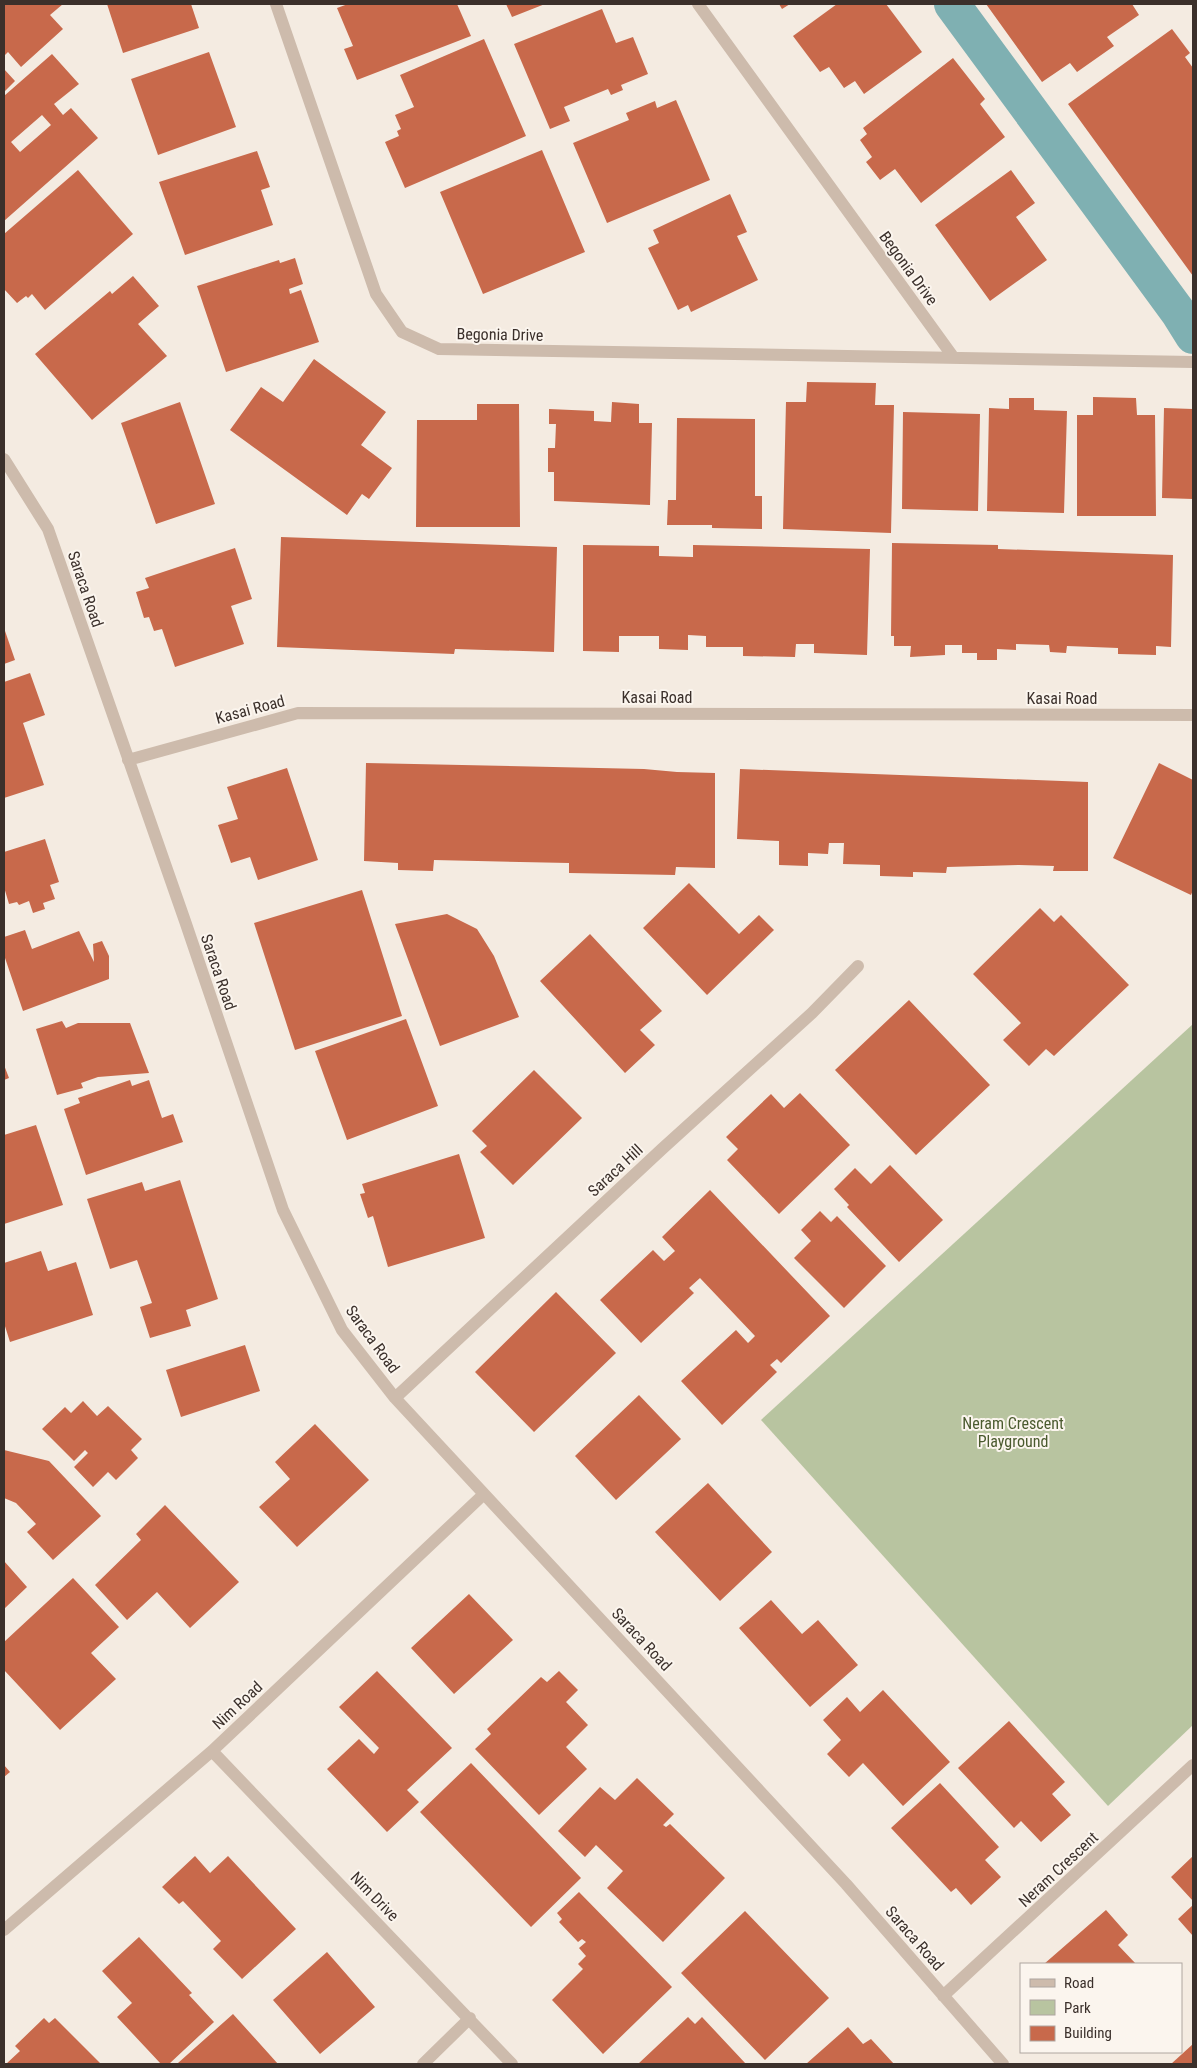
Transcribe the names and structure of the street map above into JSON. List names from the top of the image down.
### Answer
{
  "streets": {
    "street": [
      "Begonia Drive",
      "Saraca Road",
      "Kasai Road",
      "Saraca Hill",
      "Nim Road",
      "Neram Crescent",
      "Nim Drive"
    ]
  },
  "crossings": [
    ["Saraca Road", "Kasai Road"],
    ["Saraca Road", "Saraca Hill"],
    ["Saraca Road", "Nim Road"],
    ["Saraca Road", "Neram Crescent"],
    ["Nim Road", "Nim Drive"]
  ],
  "parks": ["Neram Crescent Playground"],
  "legend": ["Road", "Park", "Building"]
}
